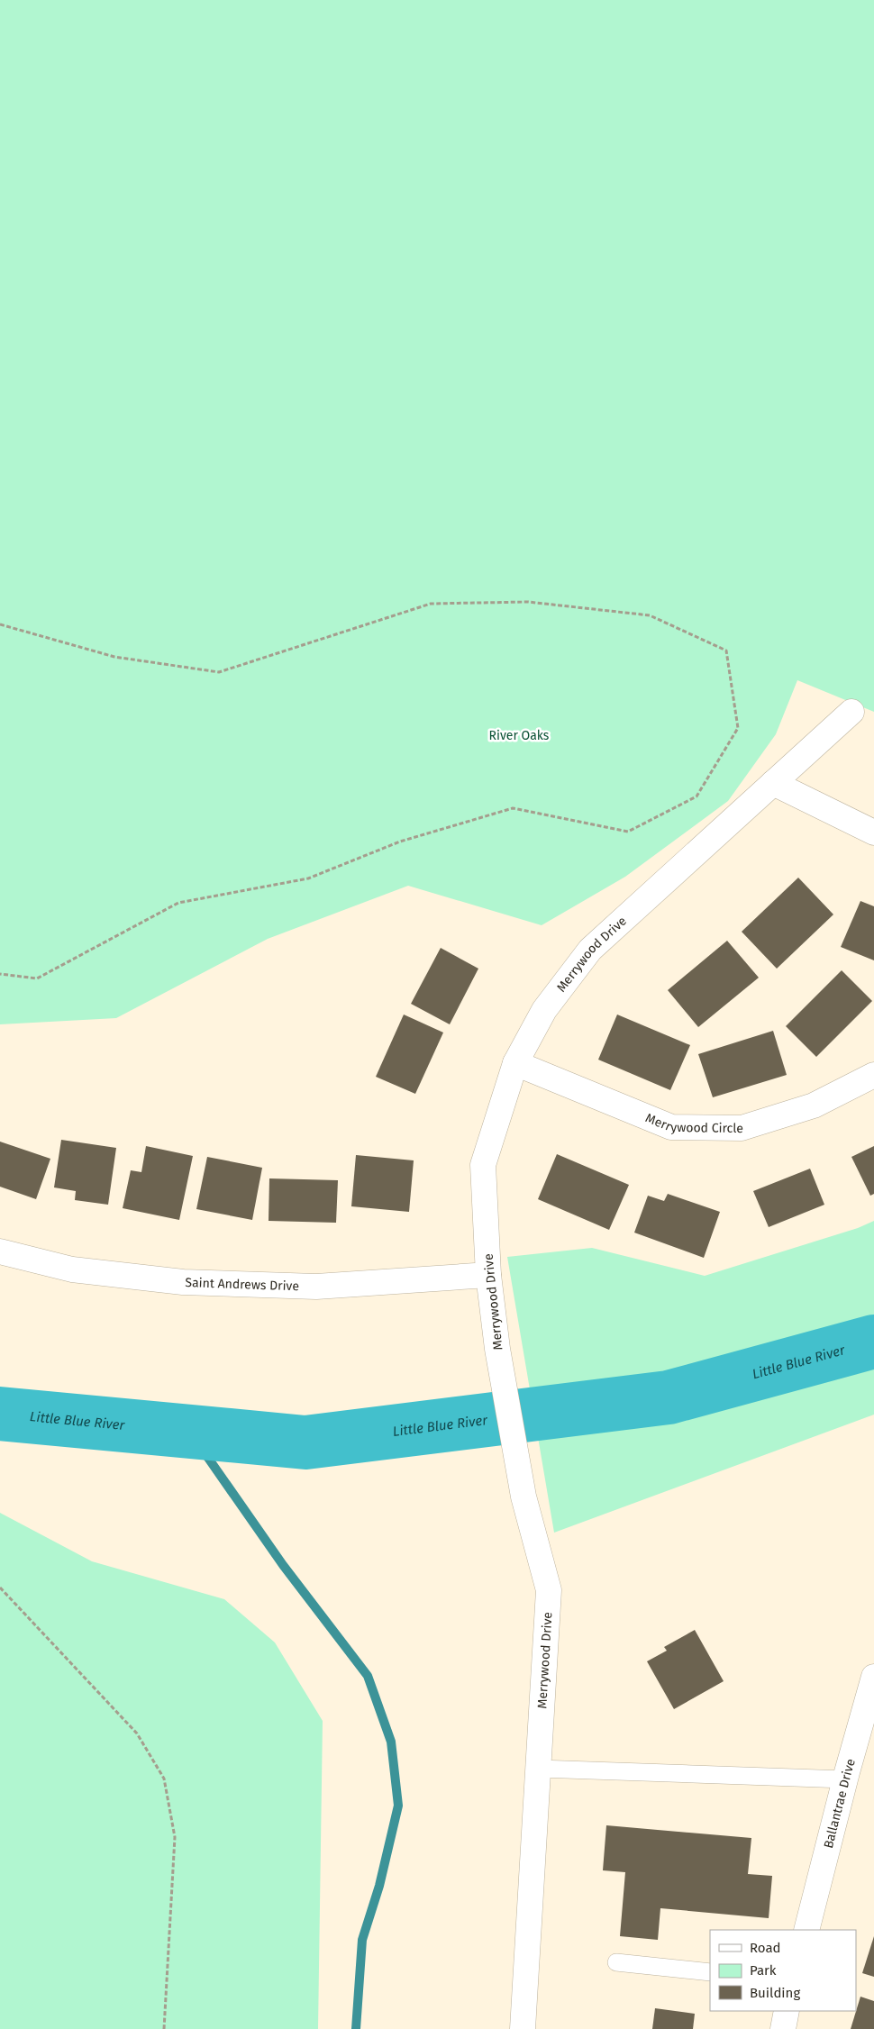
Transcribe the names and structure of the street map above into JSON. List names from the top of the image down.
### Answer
{
  "streets": {
    "street": [
      "Merrywood Drive",
      "Merrywood Circle",
      "Saint Andrews Drive",
      "Ballantrae Drive"
    ]
  },
  "crossings": [
    ["Merrywood Drive", "Merrywood Circle"],
    ["Merrywood Drive", "Saint Andrews Drive"]
  ],
  "water": ["Little Blue River"],
  "parks": ["River Oaks"],
  "legend": ["Road", "Park", "Building"]
}
